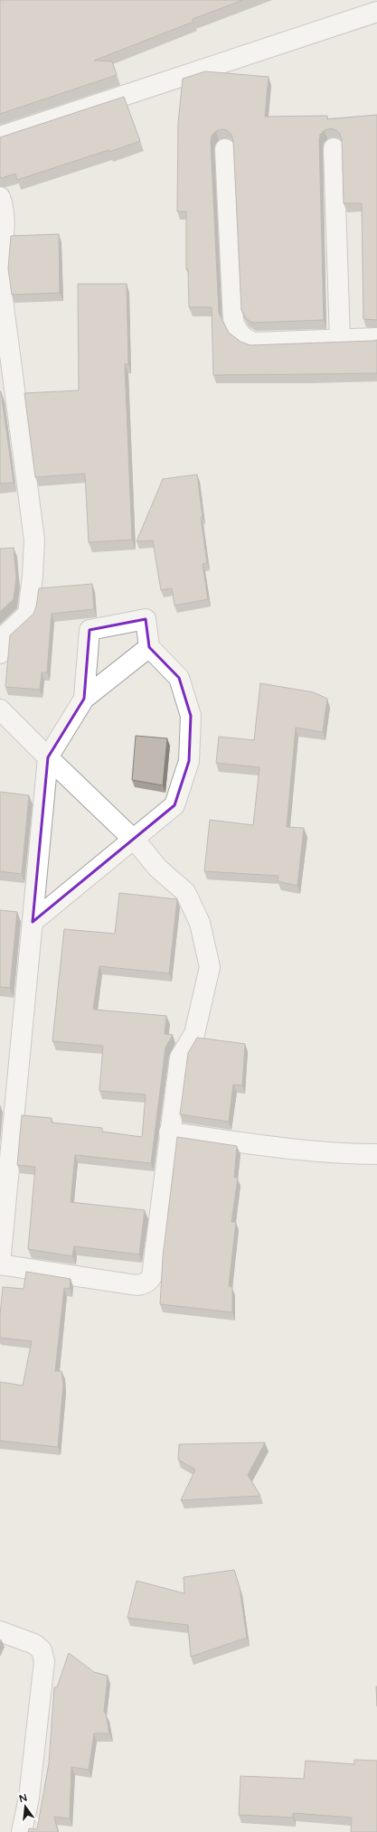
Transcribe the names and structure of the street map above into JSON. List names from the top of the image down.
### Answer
{
  "north": "top"
}
